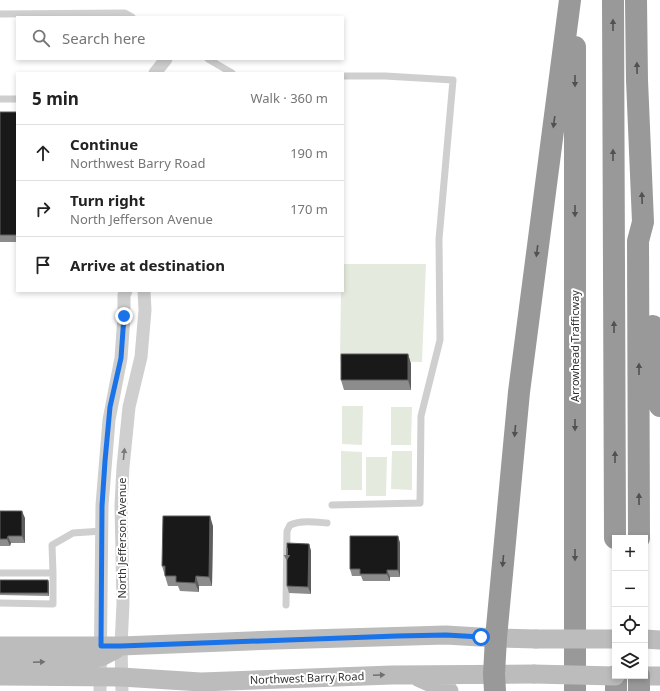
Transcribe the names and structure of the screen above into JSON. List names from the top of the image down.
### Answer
{
  "streets": {
    "highway": ["Arrowhead Trafficway"],
    "main road": ["Northwest Barry Road"],
    "street": ["North Jefferson Avenue"]
  },
  "crossings": [
    ["North Jefferson Avenue", "Northwest Barry Road"]
  ],
  "page": {
    "search": "Search here",
    "heading": ["5 min", "Walk · 360 m"],
    "list": [
      ["Continue", "Northwest Barry Road", "190 m"],
      ["Turn right", "North Jefferson Avenue", "170 m"],
      "Arrive at destination"
    ],
    "map_buttons": ["+", "−"]
  }
}
